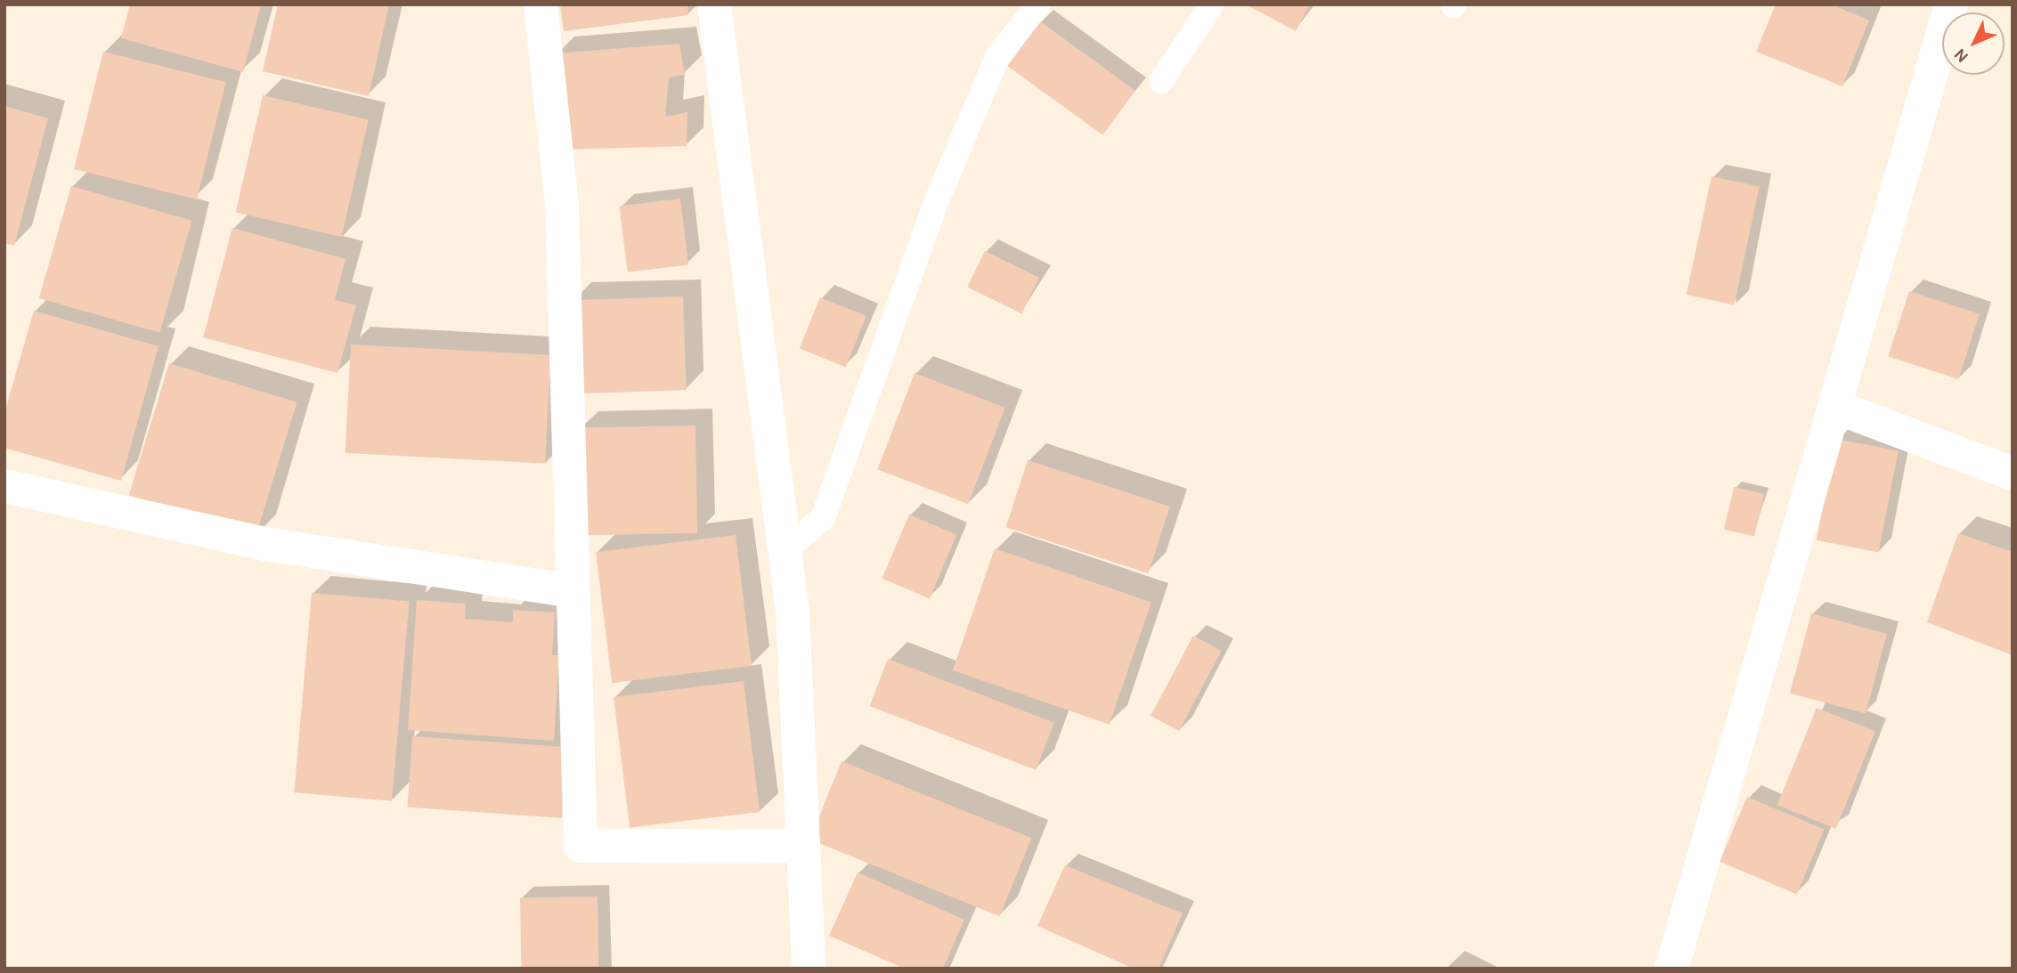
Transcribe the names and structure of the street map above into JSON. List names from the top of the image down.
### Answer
{
  "north": "bottom left"
}
